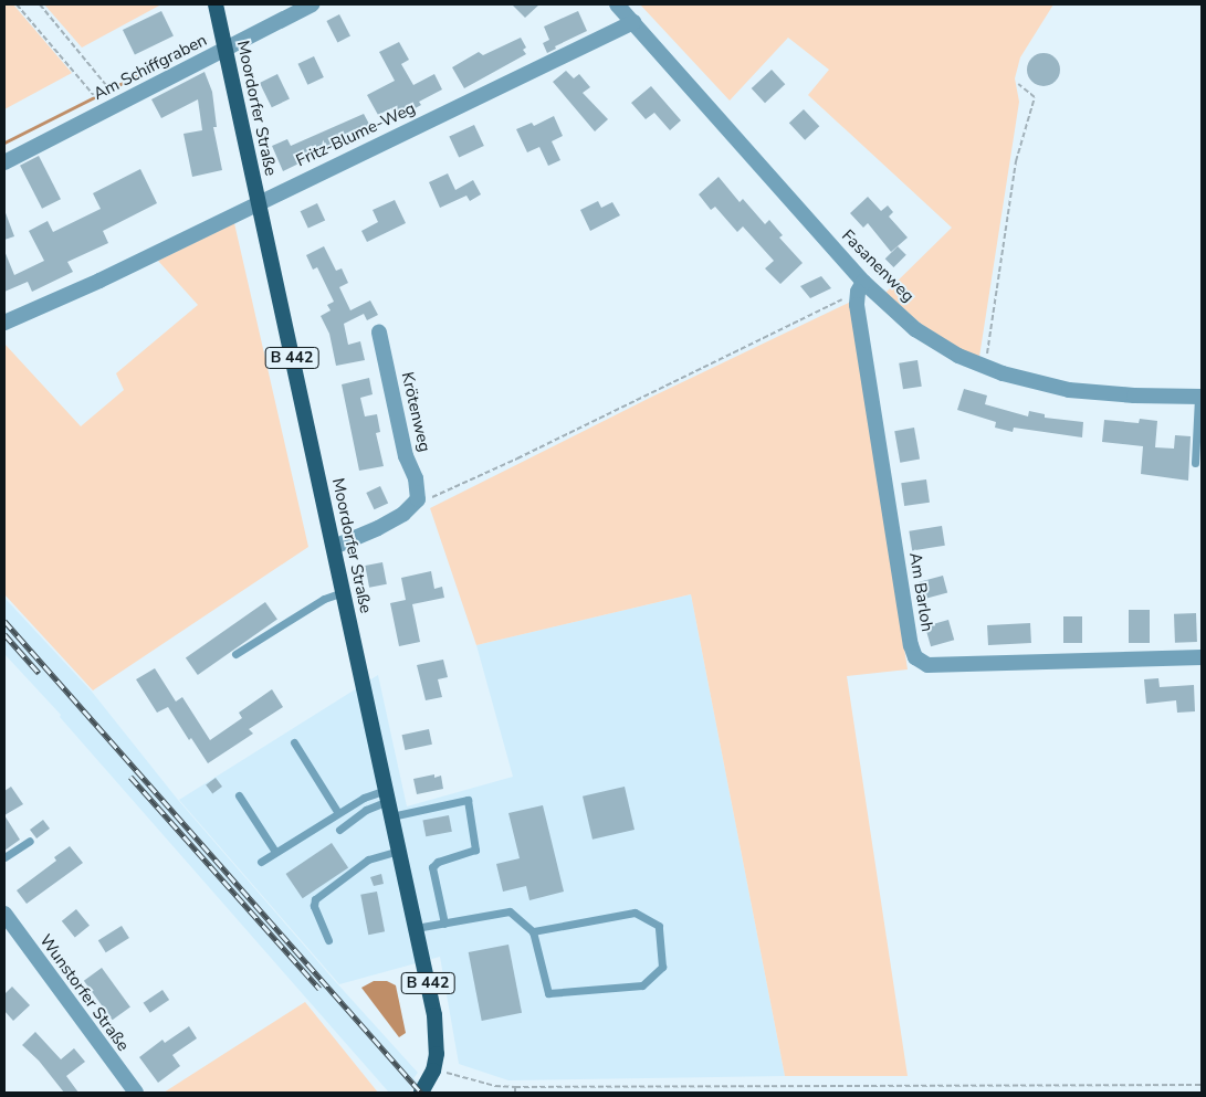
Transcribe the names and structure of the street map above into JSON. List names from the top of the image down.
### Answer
{
  "streets": {
    "main road": ["Moordorfer Straße", "B 442"],
    "street": [
      "Am Schiffgraben",
      "Fritz-Blume-Weg",
      "Fasanenweg",
      "Krötenweg",
      "Am Barloh",
      "Wunstorfer Straße"
    ]
  },
  "crossings": [
    ["Am Schiffgraben", "Moordorfer Straße"],
    ["Moordorfer Straße", "Fritz-Blume-Weg"],
    ["Fritz-Blume-Weg", "Fasanenweg"],
    ["Fasanenweg", "Am Barloh"]
  ]
}
